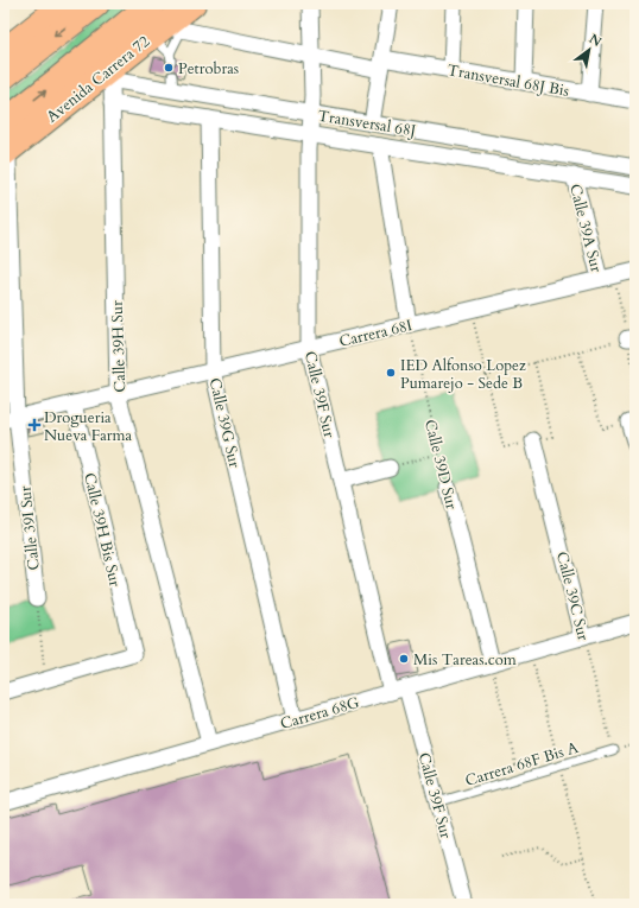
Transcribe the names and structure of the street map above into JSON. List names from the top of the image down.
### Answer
{
  "streets": {
    "highway": ["Avenida Carrera 72"],
    "street": [
      "Transversal 68J Bis",
      "Transversal 68J",
      "Calle 39A Sur",
      "Carrera 68I",
      "Calle 39H Sur",
      "Calle 39F Sur",
      "Calle 39G Sur",
      "Calle 39D Sur",
      "Calle 39I Sur",
      "Calle 39H Bis Sur",
      "Calle 39C Sur",
      "Carrera 68G"
    ],
    "lane": ["Carrera 68F Bis A"]
  },
  "crossings": [
    ["Avenida Carrera 72", "Transversal 68J Bis"],
    ["Avenida Carrera 72", "Transversal 68J"],
    ["Avenida Carrera 72", "Calle 39H Sur"],
    ["Avenida Carrera 72", "Calle 39I Sur"],
    ["Transversal 68J Bis", "Calle 39F Sur"],
    ["Transversal 68J", "Calle 39A Sur"],
    ["Transversal 68J", "Calle 39H Sur"],
    ["Transversal 68J", "Calle 39F Sur"],
    ["Transversal 68J", "Calle 39G Sur"],
    ["Calle 39A Sur", "Carrera 68I"],
    ["Carrera 68I", "Calle 39H Sur"],
    ["Carrera 68I", "Calle 39F Sur"],
    ["Carrera 68I", "Calle 39G Sur"],
    ["Carrera 68I", "Calle 39D Sur"],
    ["Carrera 68I", "Calle 39I Sur"],
    ["Carrera 68I", "Calle 39H Bis Sur"],
    ["Calle 39H Sur", "Carrera 68G"],
    ["Calle 39F Sur", "Carrera 68G"],
    ["Calle 39F Sur", "Carrera 68F Bis A"],
    ["Calle 39G Sur", "Carrera 68G"],
    ["Calle 39D Sur", "Carrera 68G"],
    ["Calle 39C Sur", "Carrera 68G"],
    ["Calle 39C Sur", "Carrera 68F Bis A"]
  ],
  "places": {
    "other": ["Petrobras", "IED Alfonso Lopez Pumarejo - Sede B", "Mis Tareas.com"],
    "health": ["Drogueria Nueva Farma"]
  },
  "north": "top right"
}
